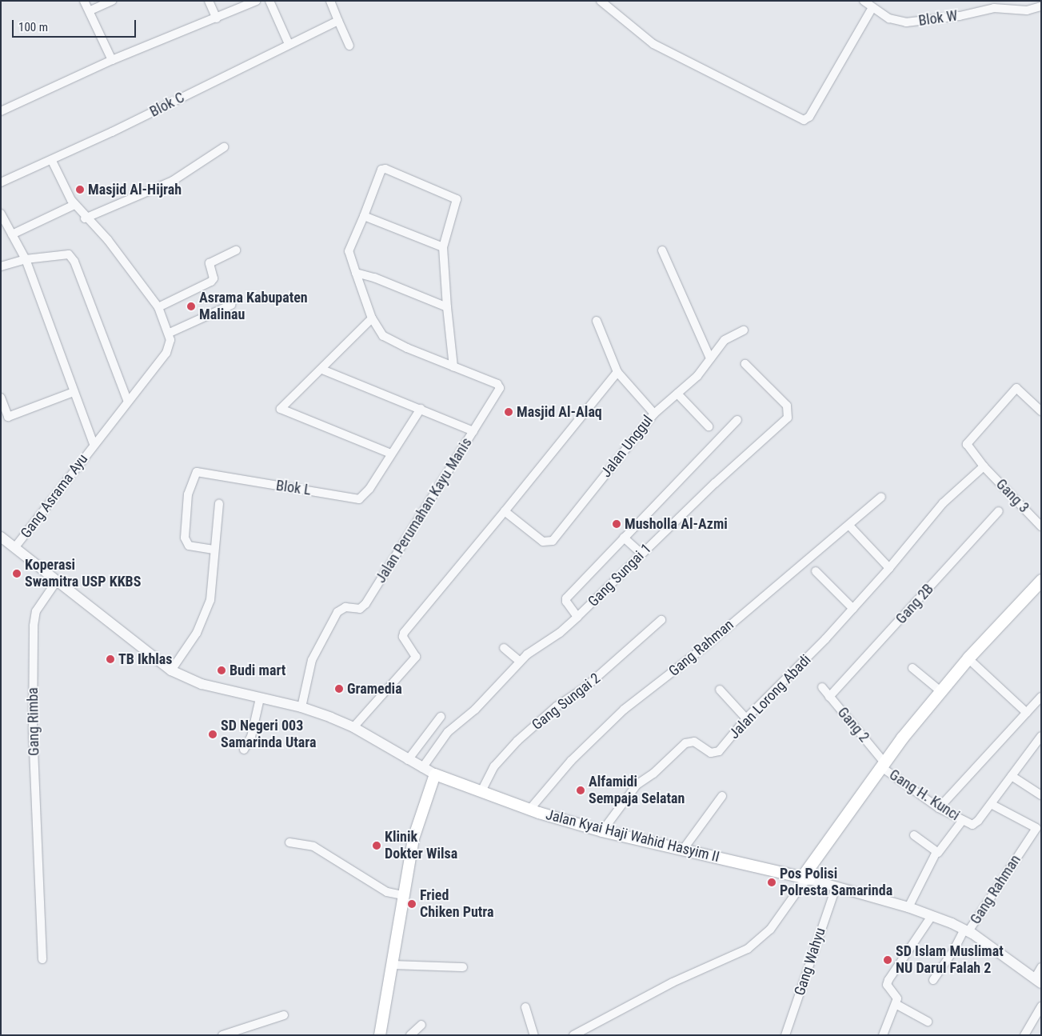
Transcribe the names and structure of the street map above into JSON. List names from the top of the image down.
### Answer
{
  "streets": {
    "main road": ["Jalan Kyai Haji Wahid Hasyim II"],
    "street": [
      "Blok W",
      "Blok C",
      "Jalan Unggul",
      "Blok L",
      "Gang Asrama Ayu",
      "Gang 3",
      "Jalan Perumahan Kayu Manis",
      "Gang Sungai 1",
      "Gang 2B",
      "Gang Rahman",
      "Jalan Lorong Abadi",
      "Gang Sungai 2",
      "Gang Rimba",
      "Gang 2",
      "Gang H. Kunci",
      "Gang Wahyu"
    ]
  },
  "crossings": [
    ["Gang Asrama Ayu", "Jalan Kyai Haji Wahid Hasyim II"],
    ["Gang 3", "Jalan Lorong Abadi"],
    ["Jalan Perumahan Kayu Manis", "Jalan Kyai Haji Wahid Hasyim II"],
    ["Gang Sungai 1", "Jalan Kyai Haji Wahid Hasyim II"],
    ["Gang 2B", "Gang 2"],
    ["Gang Rahman", "Jalan Kyai Haji Wahid Hasyim II"],
    ["Jalan Lorong Abadi", "Jalan Kyai Haji Wahid Hasyim II"],
    ["Gang Sungai 2", "Jalan Kyai Haji Wahid Hasyim II"],
    ["Gang Rimba", "Jalan Kyai Haji Wahid Hasyim II"],
    ["Gang 2", "Gang H. Kunci"]
  ],
  "places": [
    "Masjid Al-Hijrah",
    "Asrama Kabupaten Malinau",
    "Masjid Al-Alaq",
    "Musholla Al-Azmi",
    "Koperasi Swamitra USP KKBS",
    "TB Ikhlas",
    "Budi mart",
    "Gramedia",
    "SD Negeri 003 Samarinda Utara",
    "Alfamidi Sempaja Selatan",
    "Klinik Dokter Wilsa",
    "Pos Polisi Polresta Samarinda",
    "Fried Chiken Putra",
    "SD Islam Muslimat NU Darul Falah 2"
  ],
  "scale_bar": "100 m"
}
